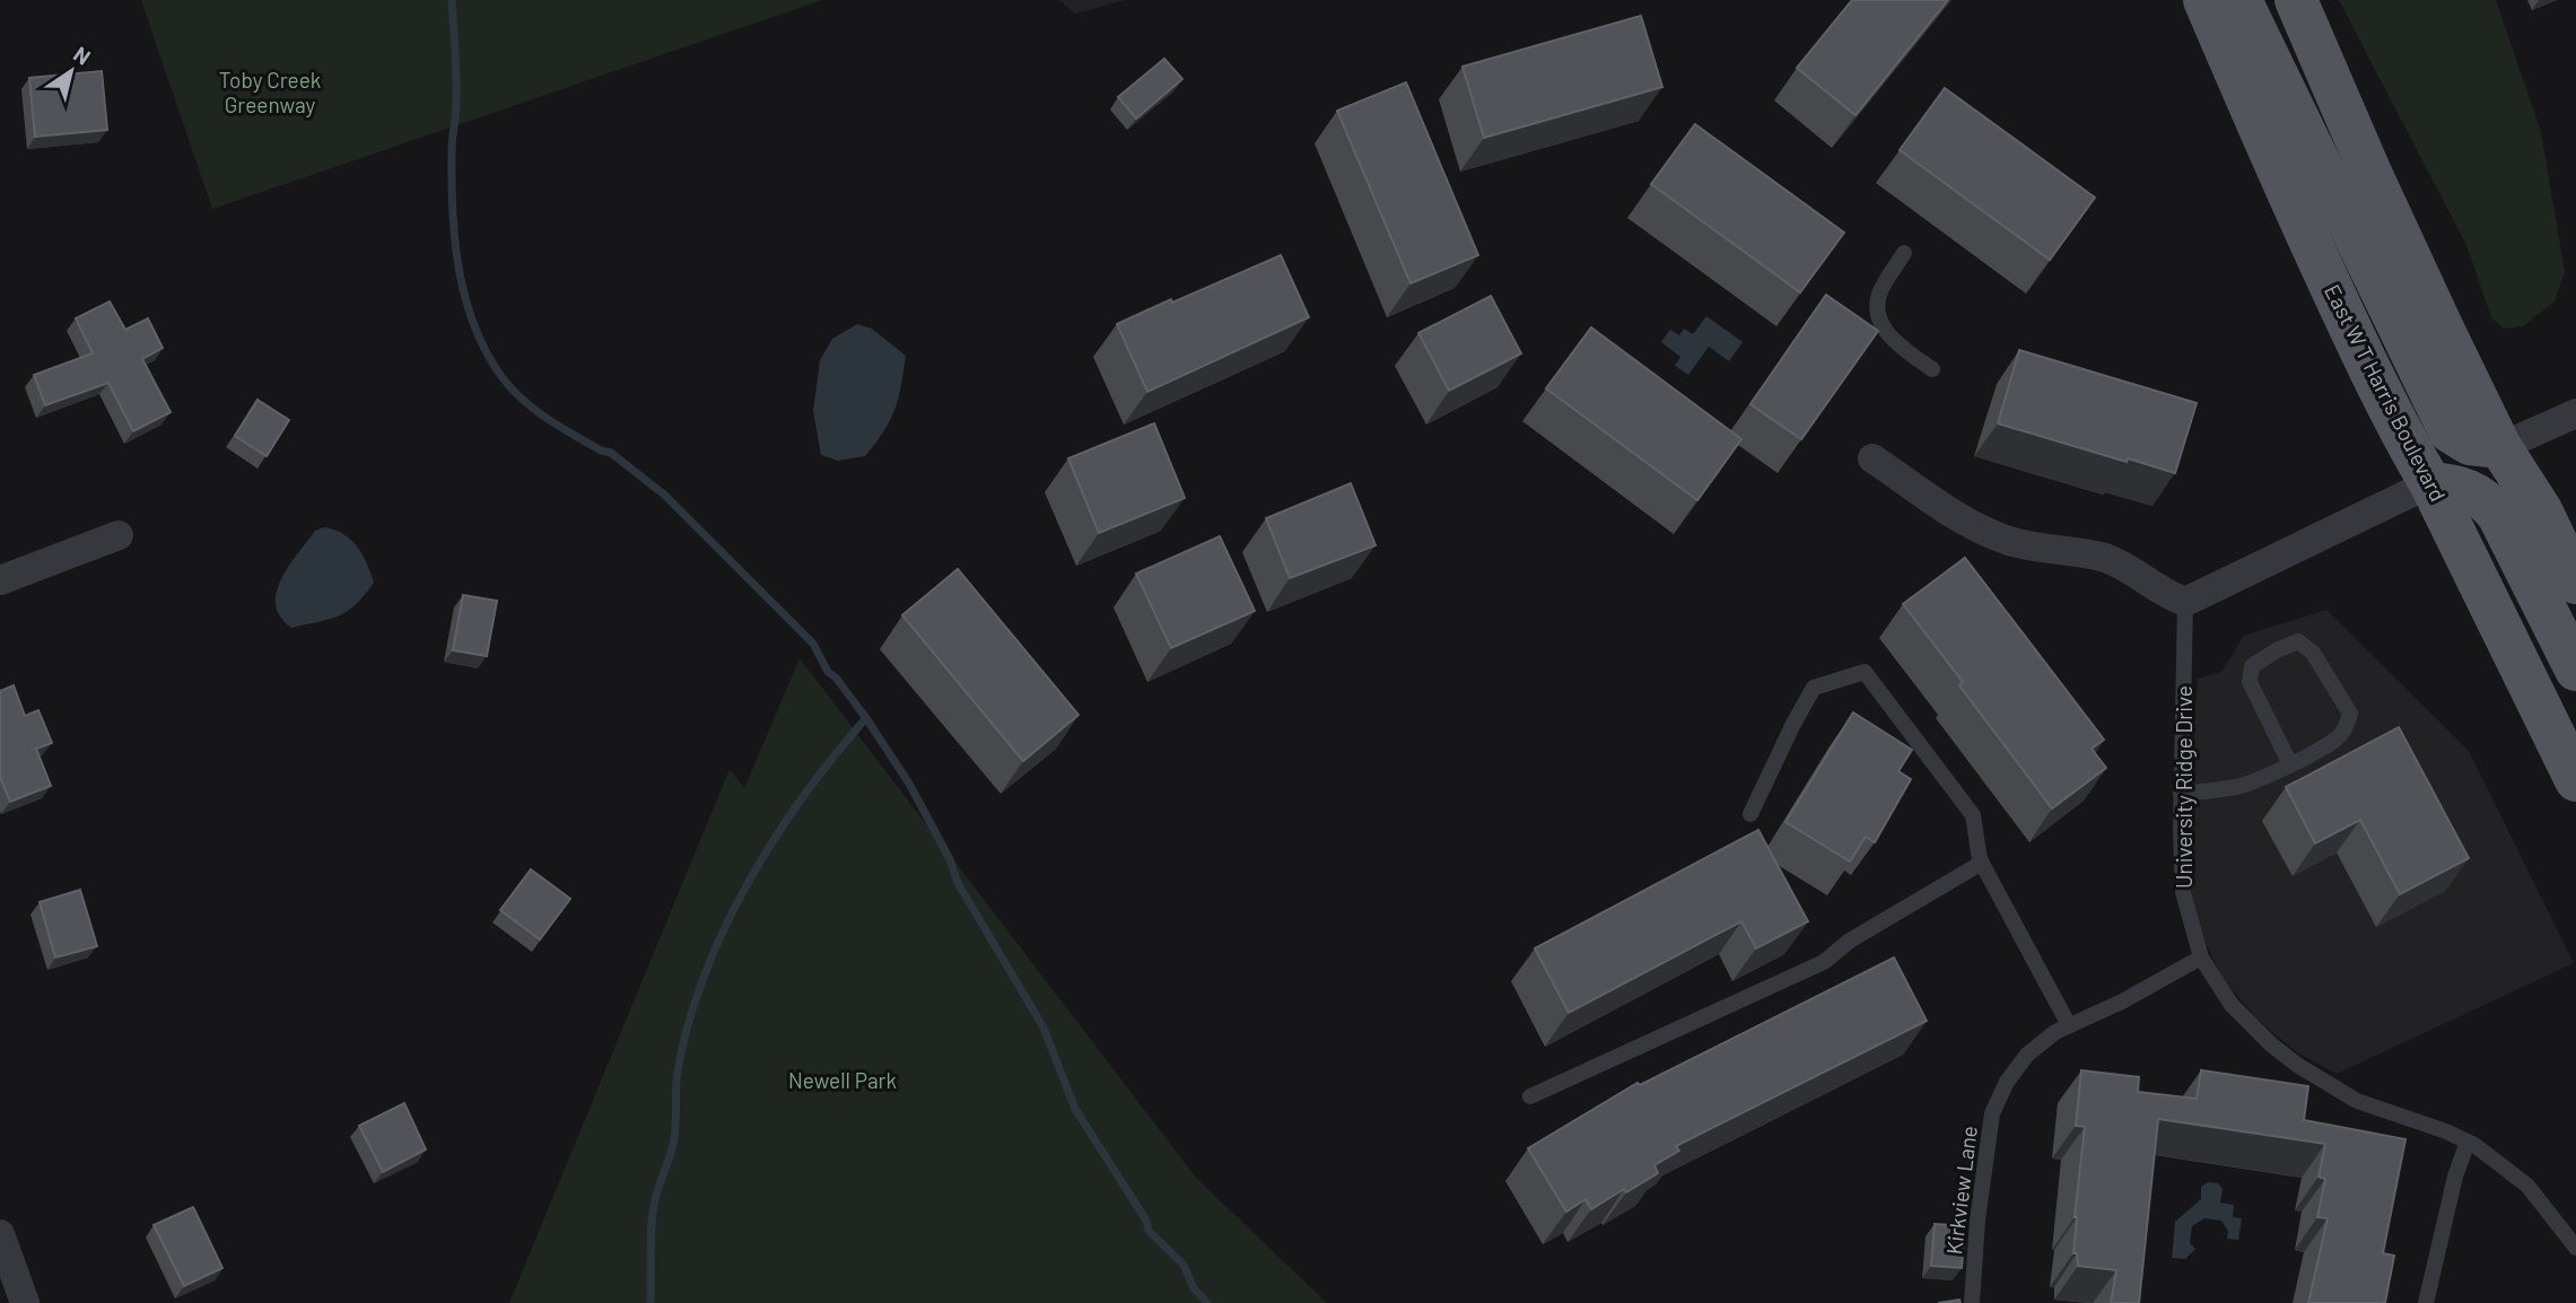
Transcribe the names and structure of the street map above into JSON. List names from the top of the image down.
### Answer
{
  "streets": {
    "main road": ["East W T Harris Boulevard"],
    "lane": ["University Ridge Drive", "Kirkview Lane"]
  },
  "crossings": [
    ["University Ridge Drive", "Kirkview Lane"]
  ],
  "parks": ["Toby Creek Greenway", "Newell Park"],
  "north": "top right"
}
